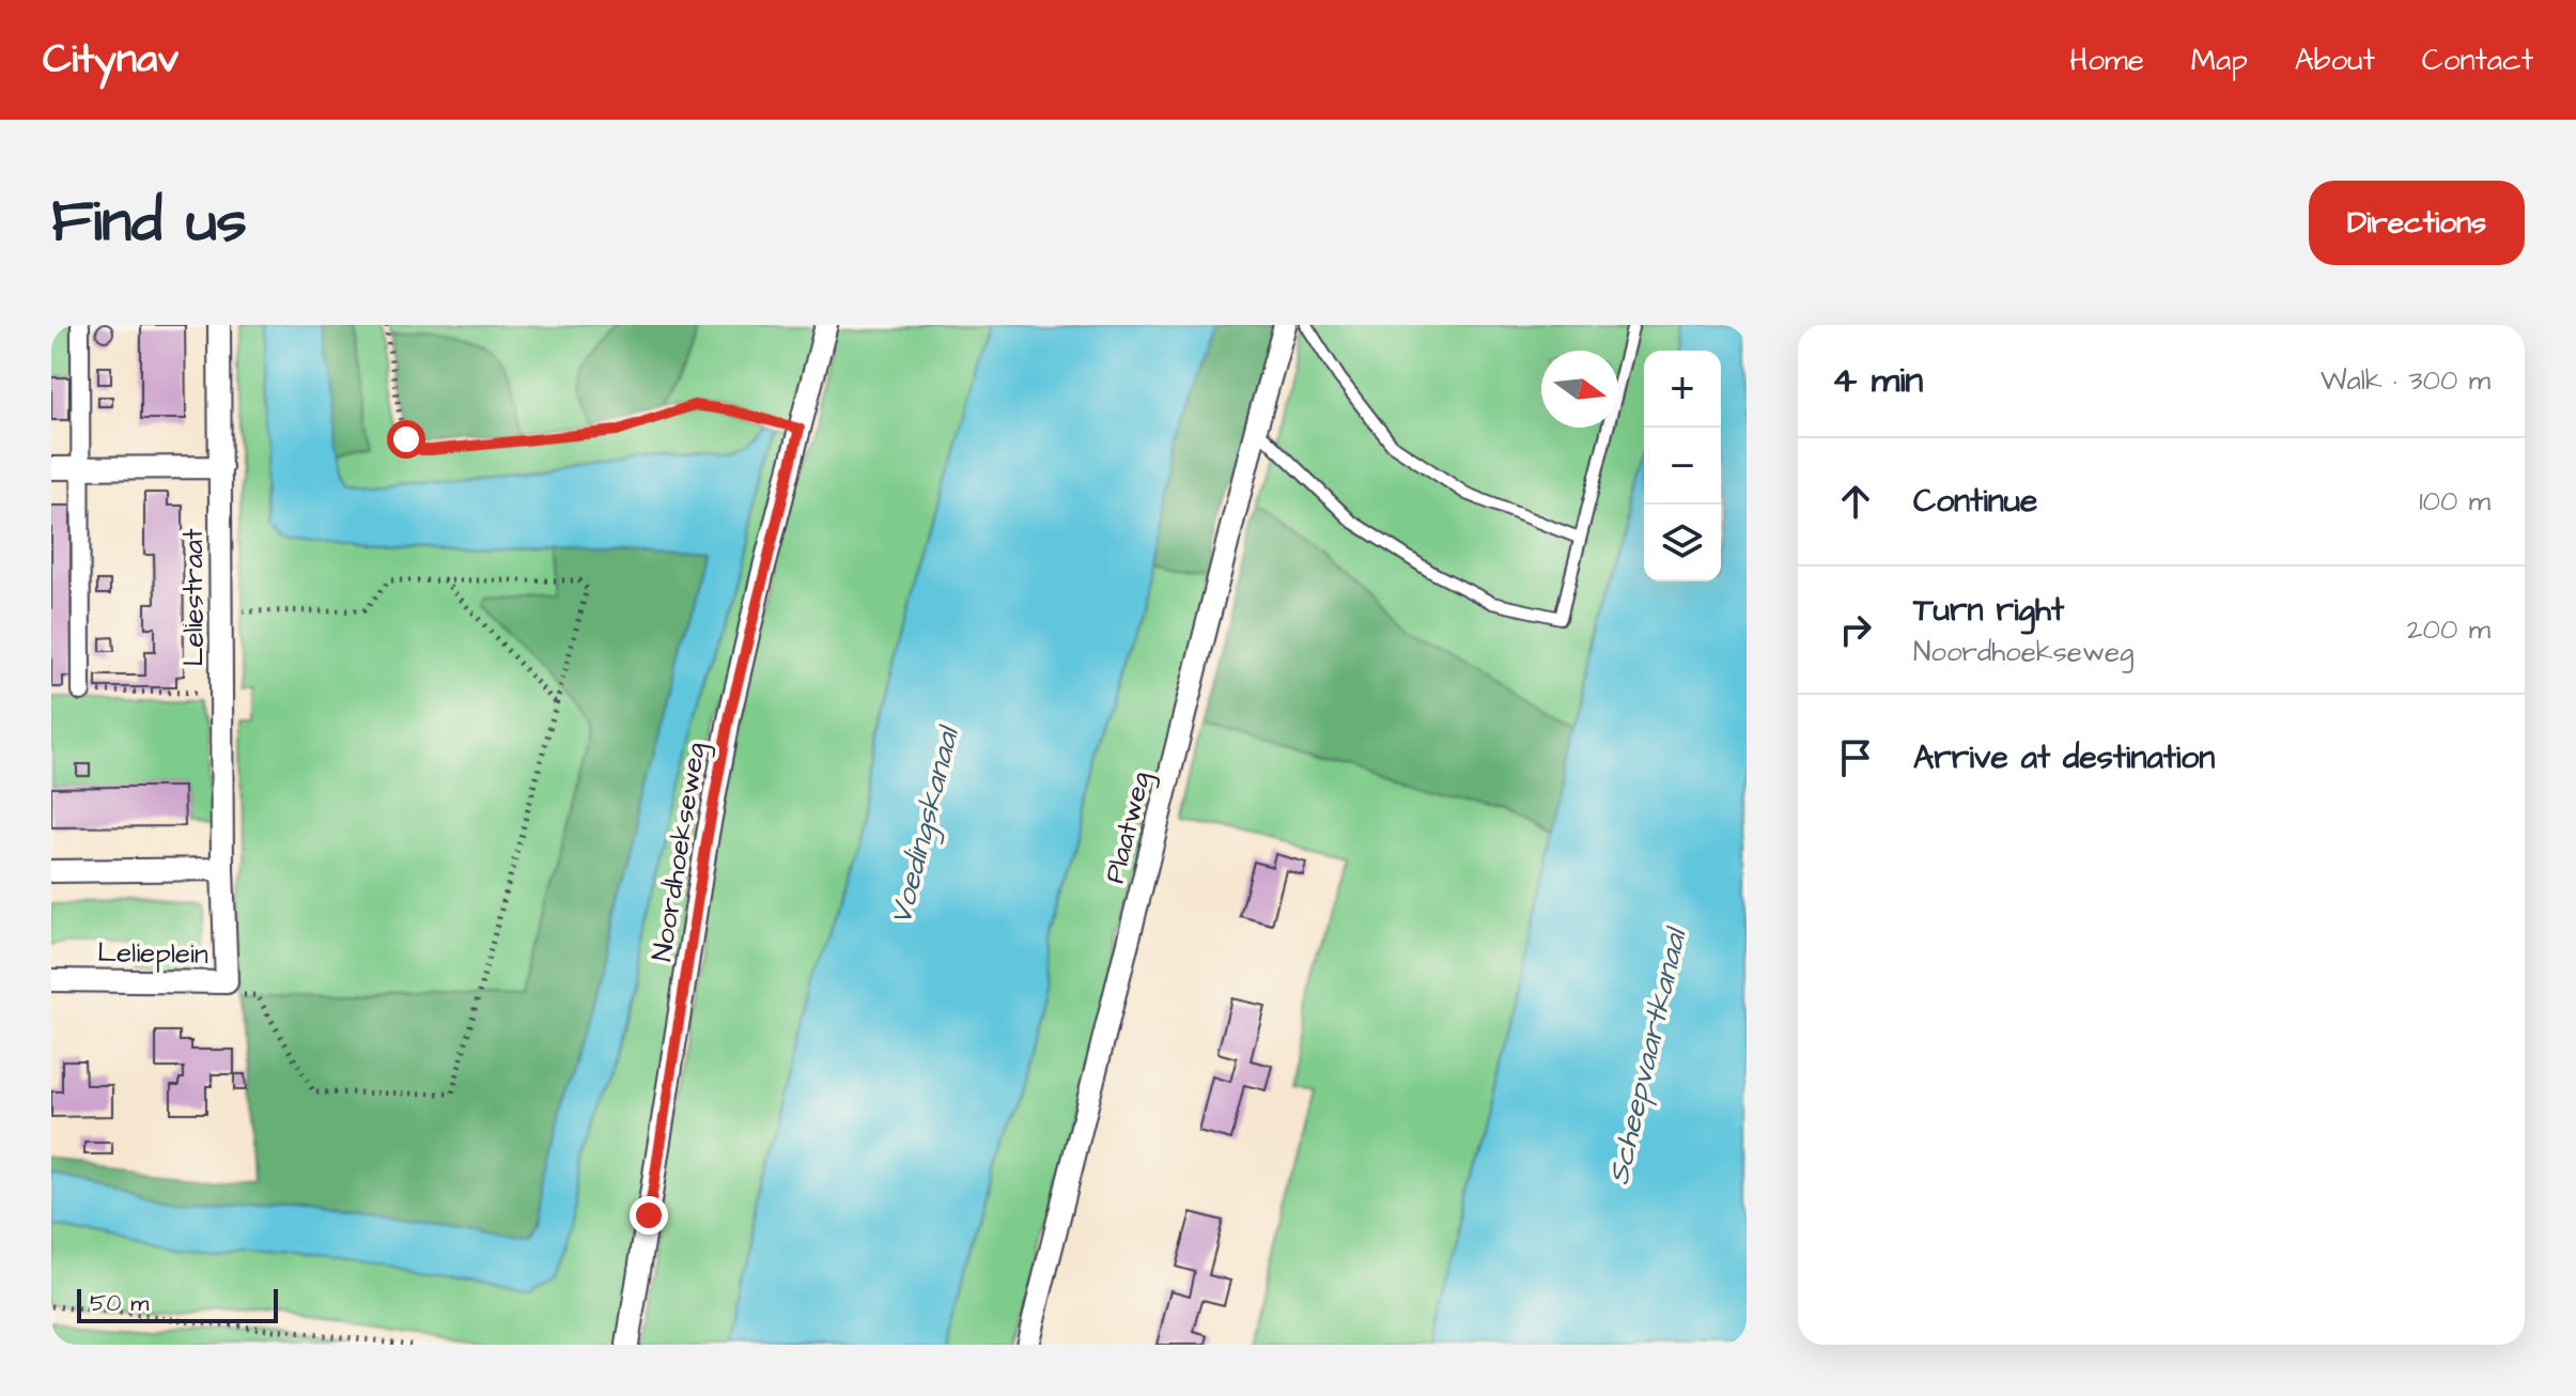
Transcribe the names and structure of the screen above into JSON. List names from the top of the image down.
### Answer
{
  "streets": {
    "street": [
      "Leliestraat",
      "Plaatweg",
      "Noordhoekseweg",
      "Lelieplein"
    ]
  },
  "crossings": [
    ["Leliestraat", "Lelieplein"]
  ],
  "water": ["Voedingskanaal", "Scheepvaartkanaal"],
  "scale_bar": "50 m",
  "north": "right",
  "page": {
    "header": "Citynav",
    "nav": [
      "Home",
      "Map",
      "About",
      "Contact"
    ],
    "title": "Find us",
    "buttons": "Directions",
    "heading": ["4 min", "Walk · 300 m"],
    "map_buttons": ["+", "−"],
    "list": [
      ["Continue", "100 m"],
      ["Turn right", "Noordhoekseweg", "200 m"],
      "Arrive at destination"
    ],
    "scale": "50 m"
  }
}
